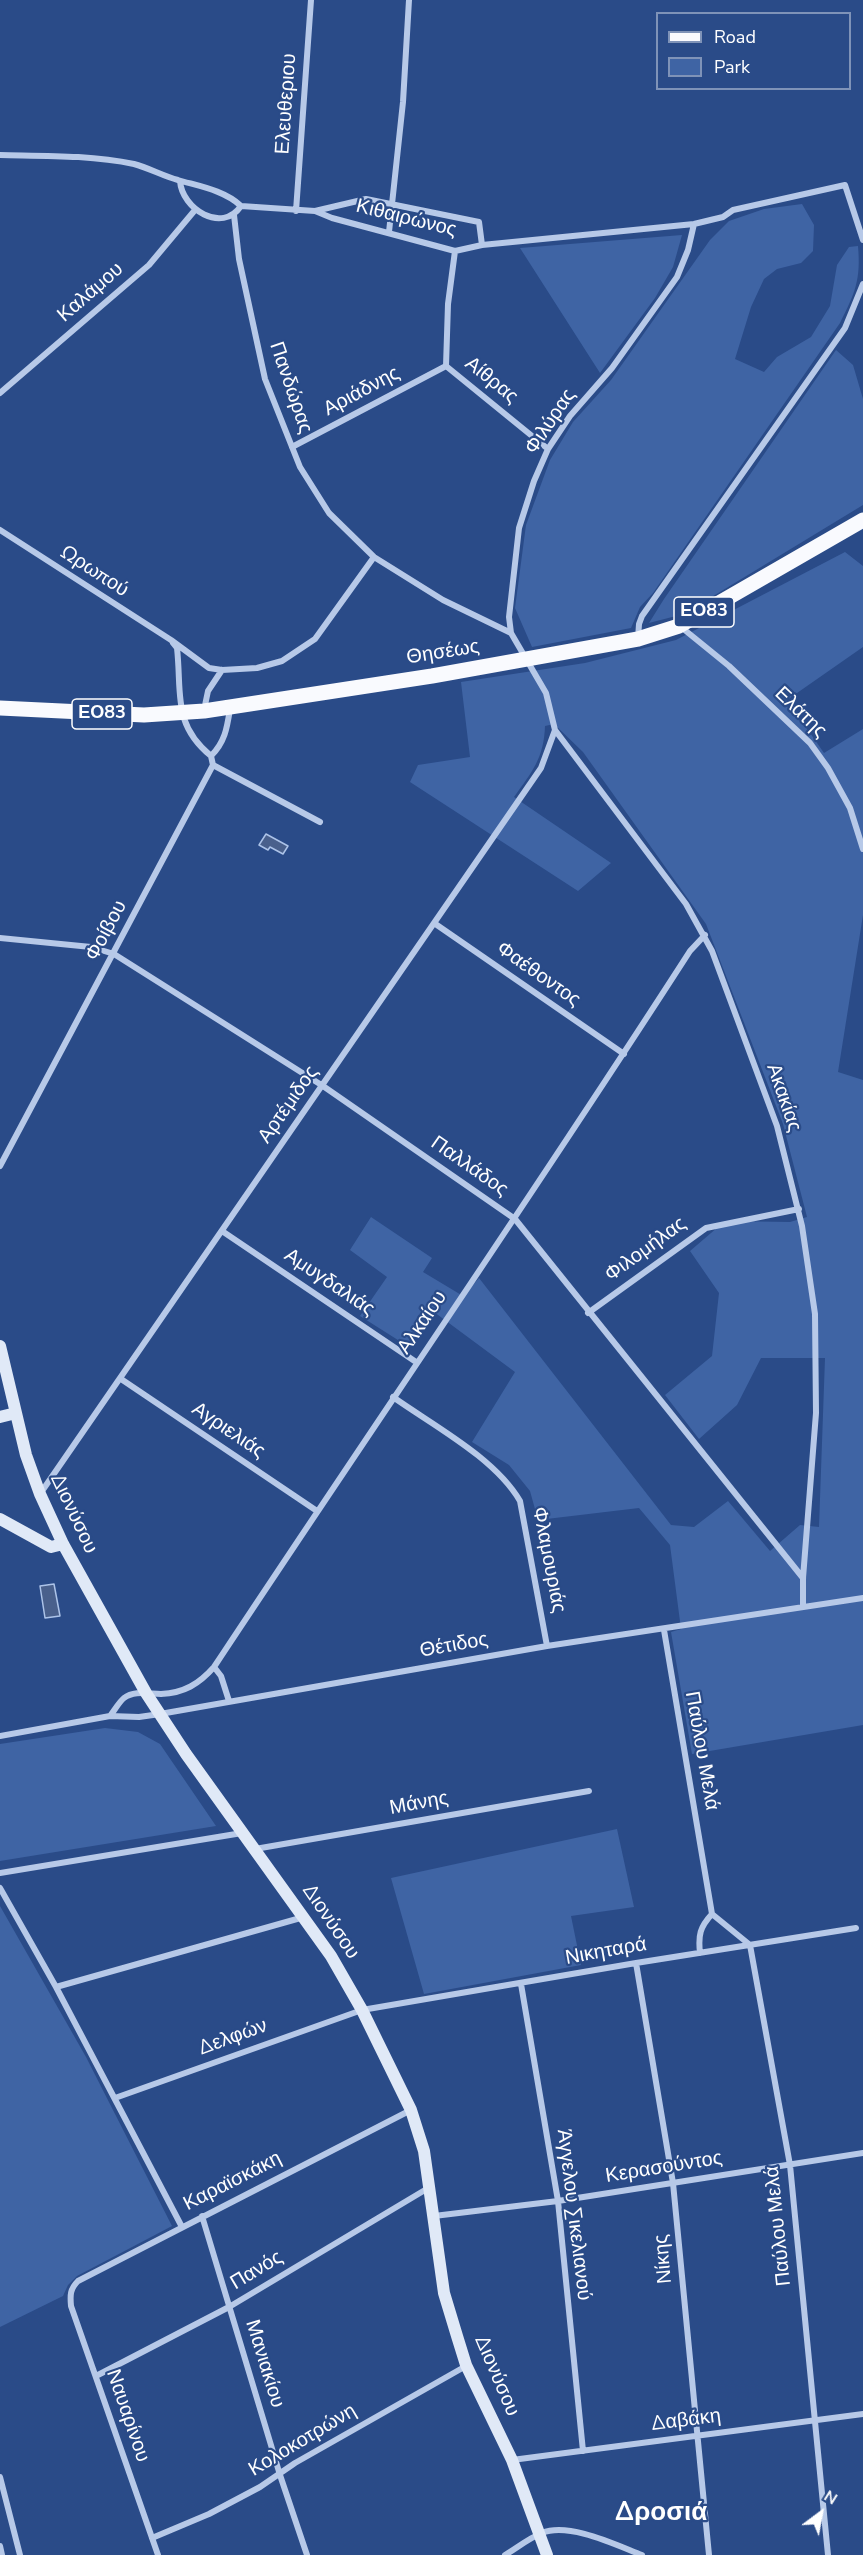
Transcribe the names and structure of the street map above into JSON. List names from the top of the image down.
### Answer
{
  "streets": {
    "main road": ["ΕΟ83", "Θησέως", "Διονύσου"],
    "street": [
      "Ελευθεριου",
      "Κιθαιρώνος",
      "Καλάμου",
      "Αίθρας",
      "Πανδώρας",
      "Αριάδνης",
      "Φιλύρας",
      "Ωρωπού",
      "Ελάτης",
      "Φοίβου",
      "Φαέθοντος",
      "Ακακίας",
      "Αρτέμιδος",
      "Παλλάδος",
      "Φιλομήλας",
      "Αμυγδαλιάς",
      "Αλκαίου",
      "Αγριελιάς",
      "Φλαμουριάς",
      "Θέτιδος",
      "Παύλου Μελά",
      "Μάνης",
      "Νικηταρά",
      "Δελφών",
      "Κερασούντος",
      "Καραϊσκάκη",
      "Άγγελου Σικελιανού",
      "Νίκης",
      "Πανός",
      "Μανιακίου",
      "Ναυαρίνου",
      "Δαβάκη",
      "Κολοκοτρώνη"
    ]
  },
  "crossings": [
    ["Ελευθεριου", "Κιθαιρώνος"],
    ["Κιθαιρώνος", "Αίθρας"],
    ["Κιθαιρώνος", "Φιλύρας"],
    ["Αίθρας", "Αριάδνης"],
    ["Αίθρας", "Φιλύρας"],
    ["Πανδώρας", "Αριάδνης"],
    ["Πανδώρας", "Φιλύρας"],
    ["Θησέως", "Ελάτης"],
    ["Θησέως", "Ακακίας"],
    ["Φοίβου", "Παλλάδος"],
    ["Φαέθοντος", "Αρτέμιδος"],
    ["Φαέθοντος", "Αλκαίου"],
    ["Ακακίας", "Αρτέμιδος"],
    ["Ακακίας", "Παλλάδος"],
    ["Ακακίας", "Φιλομήλας"],
    ["Ακακίας", "Αλκαίου"],
    ["Ακακίας", "Θέτιδος"],
    ["Αρτέμιδος", "Παλλάδος"],
    ["Αρτέμιδος", "Αμυγδαλιάς"],
    ["Αρτέμιδος", "Αγριελιάς"],
    ["Αρτέμιδος", "Διονύσου"],
    ["Παλλάδος", "Φιλομήλας"],
    ["Παλλάδος", "Αλκαίου"],
    ["Αμυγδαλιάς", "Αλκαίου"],
    ["Αλκαίου", "Αγριελιάς"],
    ["Αλκαίου", "Διονύσου"],
    ["Αλκαίου", "Φλαμουριάς"],
    ["Διονύσου", "Θέτιδος"],
    ["Διονύσου", "Μάνης"],
    ["Διονύσου", "Νικηταρά"],
    ["Διονύσου", "Δελφών"],
    ["Διονύσου", "Κερασούντος"],
    ["Διονύσου", "Καραϊσκάκη"],
    ["Διονύσου", "Πανός"],
    ["Διονύσου", "Δαβάκη"],
    ["Διονύσου", "Κολοκοτρώνη"],
    ["Φλαμουριάς", "Θέτιδος"],
    ["Θέτιδος", "Παύλου Μελά"],
    ["Παύλου Μελά", "Νικηταρά"],
    ["Παύλου Μελά", "Κερασούντος"],
    ["Παύλου Μελά", "Δαβάκη"],
    ["Νικηταρά", "Δελφών"],
    ["Νικηταρά", "Άγγελου Σικελιανού"],
    ["Νικηταρά", "Νίκης"],
    ["Κερασούντος", "Άγγελου Σικελιανού"],
    ["Κερασούντος", "Νίκης"],
    ["Καραϊσκάκη", "Μανιακίου"],
    ["Καραϊσκάκη", "Ναυαρίνου"],
    ["Άγγελου Σικελιανού", "Δαβάκη"],
    ["Νίκης", "Δαβάκη"],
    ["Πανός", "Μανιακίου"],
    ["Πανός", "Ναυαρίνου"],
    ["Μανιακίου", "Κολοκοτρώνη"],
    ["Ναυαρίνου", "Κολοκοτρώνη"]
  ],
  "districts": ["Δροσιά"],
  "legend": ["Road", "Park"],
  "north": "top right"
}
